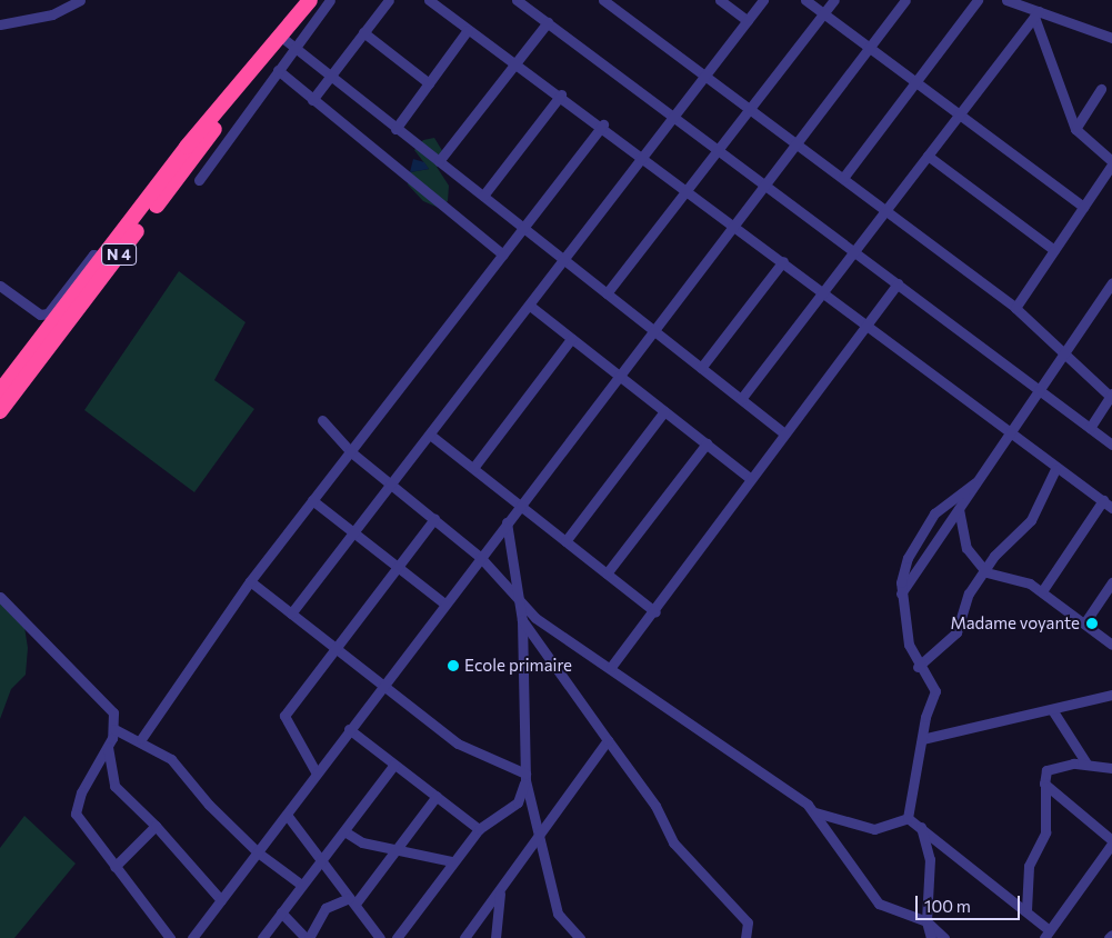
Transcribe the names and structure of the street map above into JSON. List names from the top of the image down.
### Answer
{
  "streets": {
    "highway": ["N 4"]
  },
  "places": ["Madame voyante", "Ecole primaire"],
  "scale_bar": "100 m"
}
